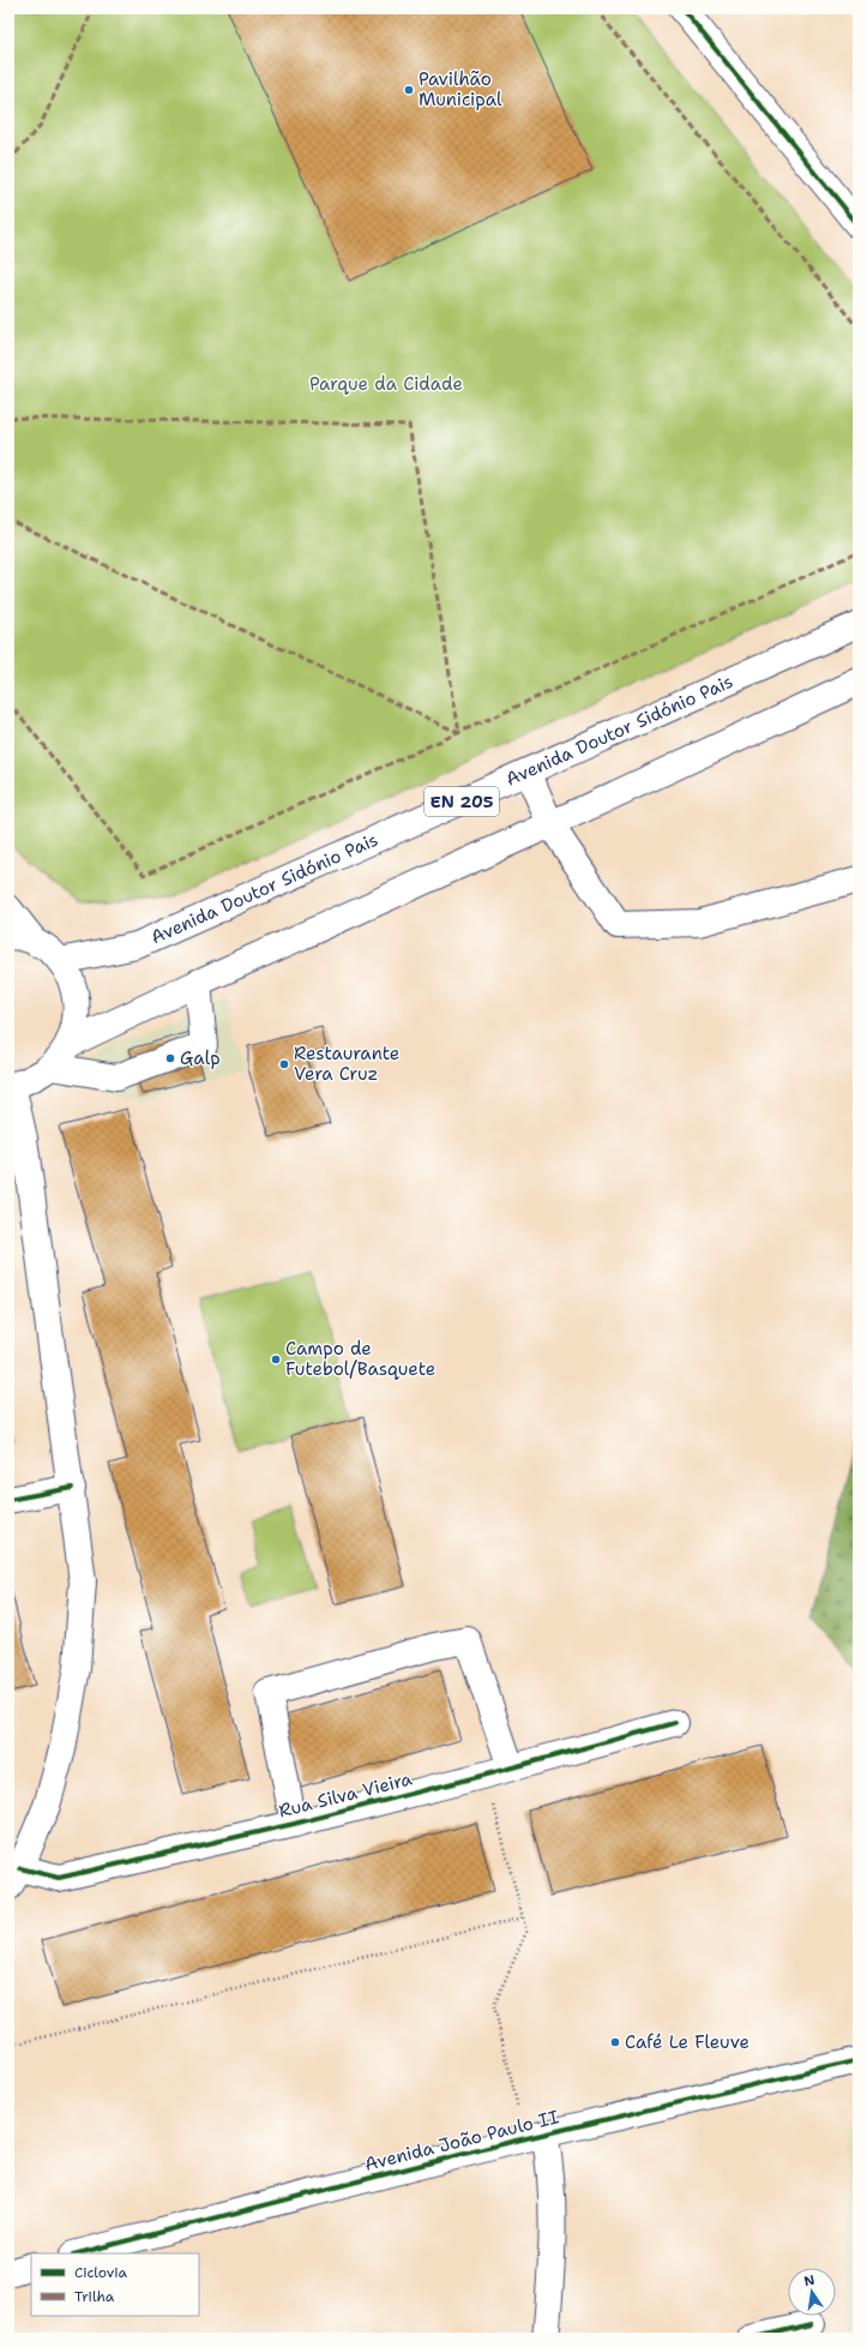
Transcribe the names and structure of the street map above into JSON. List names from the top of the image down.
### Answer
{
  "streets": {
    "main road": [
      "Avenida Doutor Sidónio Pais",
      "EN 205",
      "Rua Silva Vieira",
      "Avenida João Paulo II"
    ]
  },
  "parks": ["Parque da Cidade"],
  "places": [
    "Pavilhão Municipal",
    "Galp",
    "Restaurante Vera Cruz",
    "Campo de Futebol/Basquete",
    "Café Le Fleuve"
  ],
  "legend": ["Ciclovia", "Trilha"],
  "north": "top"
}
